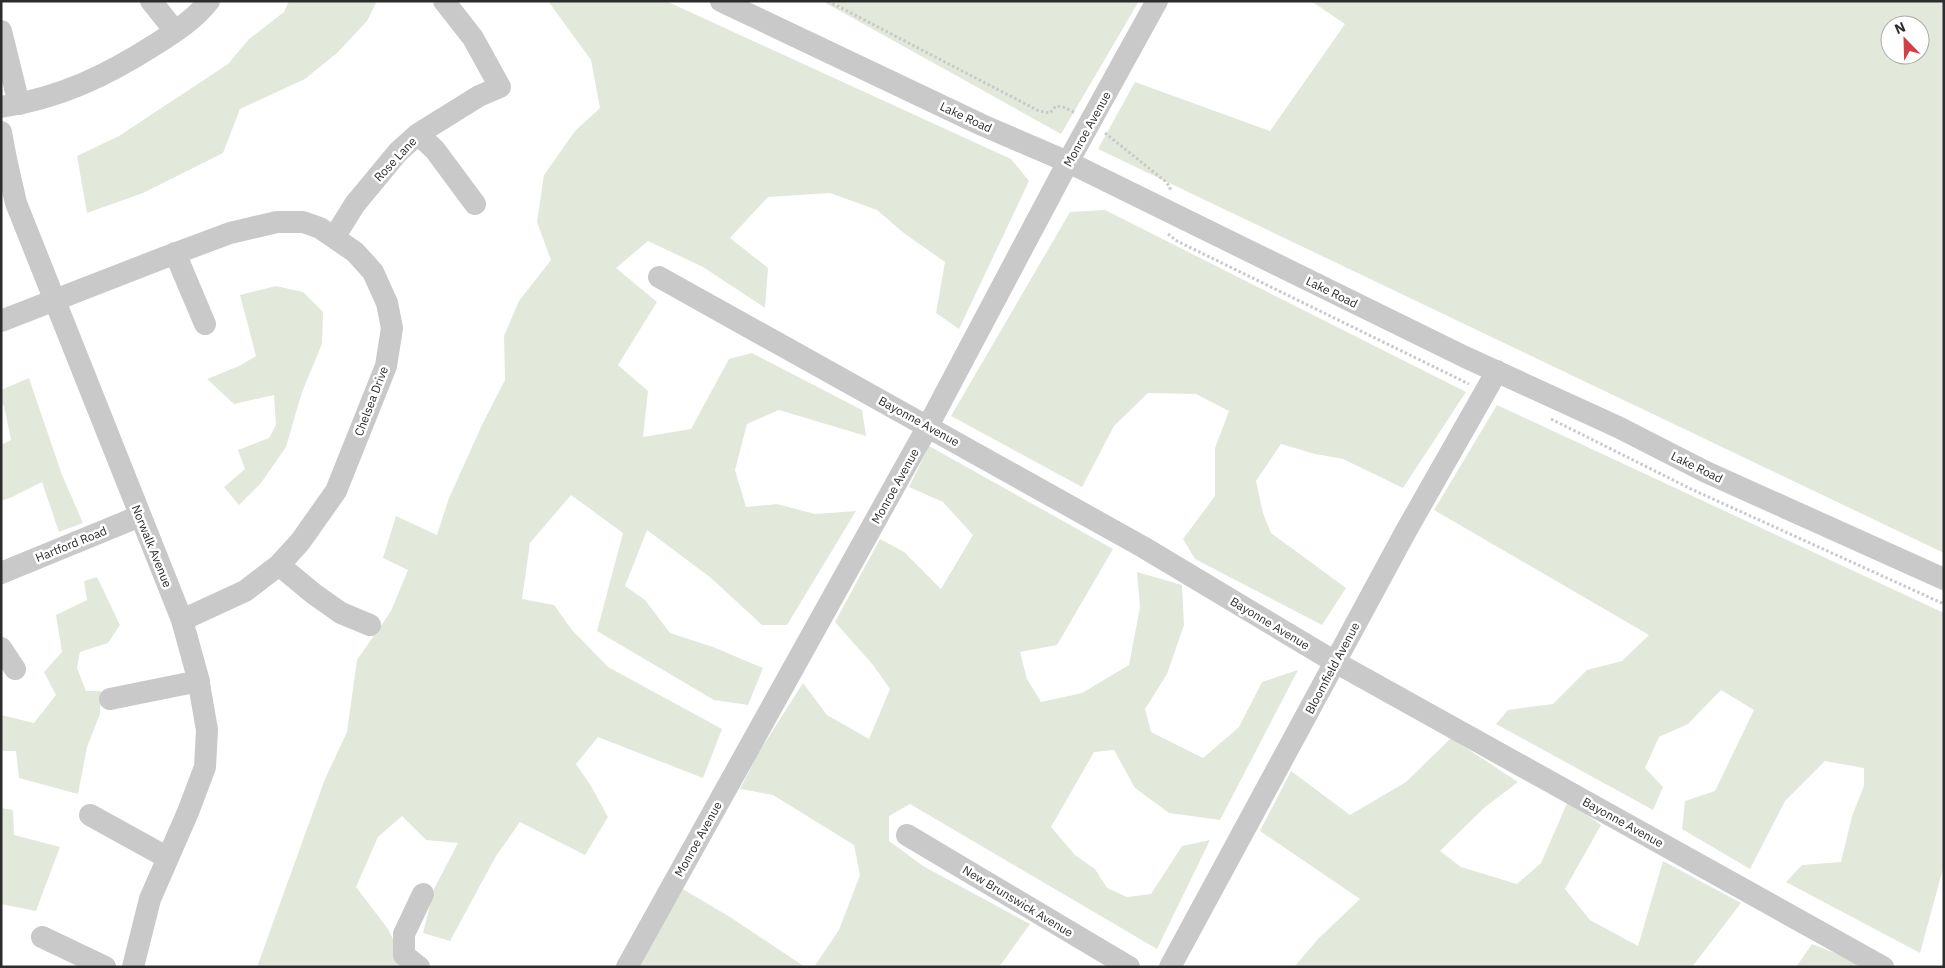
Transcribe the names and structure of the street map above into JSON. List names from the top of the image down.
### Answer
{
  "streets": {
    "street": [
      "Lake Road",
      "Monroe Avenue",
      "Rose Lane",
      "Chelsea Drive",
      "Bayonne Avenue",
      "Hartford Road",
      "Norwalk Avenue",
      "Bloomfield Avenue",
      "New Brunswick Avenue"
    ]
  },
  "crossings": [
    ["Lake Road", "Monroe Avenue"],
    ["Lake Road", "Bloomfield Avenue"],
    ["Monroe Avenue", "Bayonne Avenue"],
    ["Rose Lane", "Chelsea Drive"],
    ["Chelsea Drive", "Norwalk Avenue"],
    ["Bayonne Avenue", "Bloomfield Avenue"],
    ["Hartford Road", "Norwalk Avenue"]
  ],
  "north": "top left"
}
